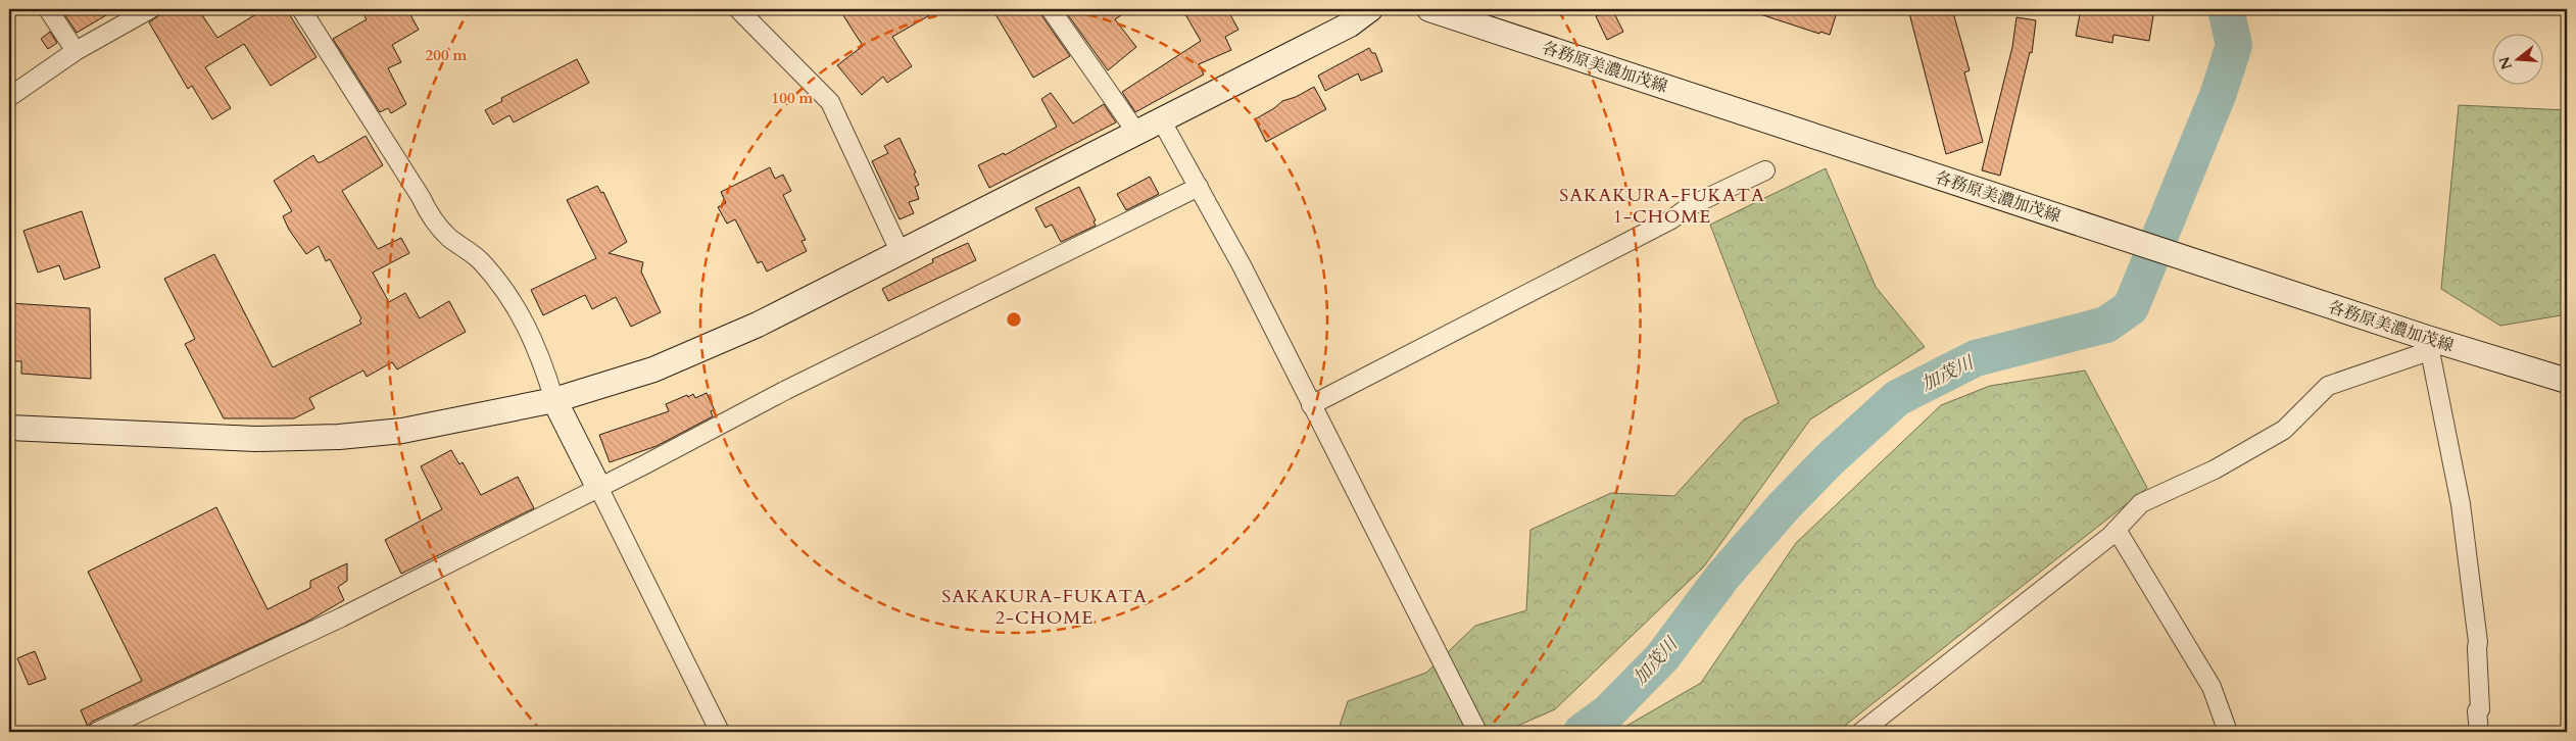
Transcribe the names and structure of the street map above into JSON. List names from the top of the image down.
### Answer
{
  "streets": {
    "street": ["各務原美濃加茂線"]
  },
  "districts": ["SAKAKURA-FUKATA 1-CHOME", "SAKAKURA-FUKATA 2-CHOME"],
  "water": ["加茂川"],
  "north": "left",
  "rings": ["200 m", "100 m"]
}
